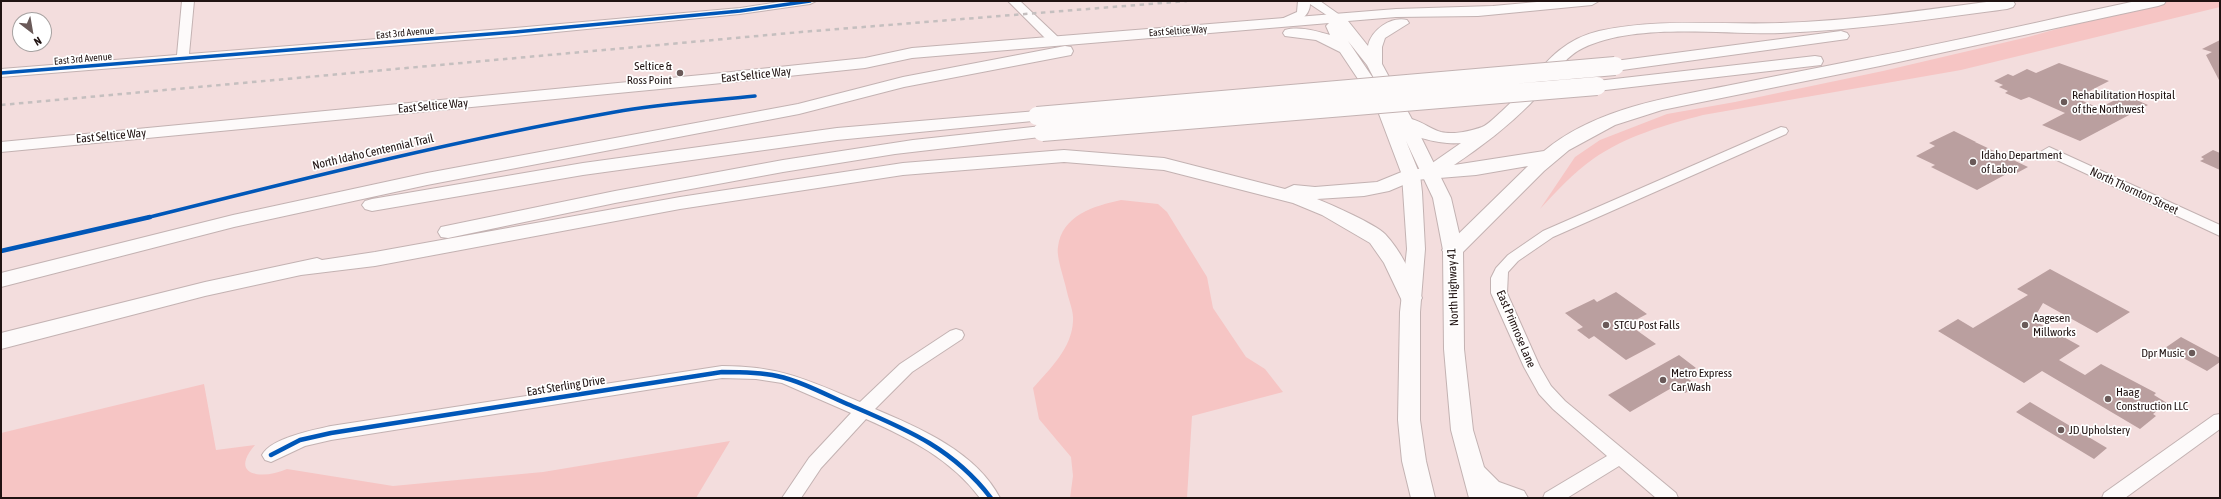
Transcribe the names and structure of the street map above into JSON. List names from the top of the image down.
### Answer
{
  "streets": {
    "main road": ["East Seltice Way", "North Highway 41"],
    "street": [
      "East 3rd Avenue",
      "North Thornton Street",
      "East Primrose Lane",
      "East Sterling Drive"
    ],
    "cycle path": ["North Idaho Centennial Trail"]
  },
  "crossings": [
    ["East Seltice Way", "North Highway 41"]
  ],
  "places": [
    "Seltice & Ross Point",
    "Rehabilitation Hospital of the Northwest",
    "Idaho Department of Labor",
    "STCU Post Falls",
    "Aagesen Millworks",
    "Dpr Music",
    "Metro Express Car Wash",
    "Haag Construction LLC",
    "JD Upholstery"
  ],
  "north": "bottom right"
}
